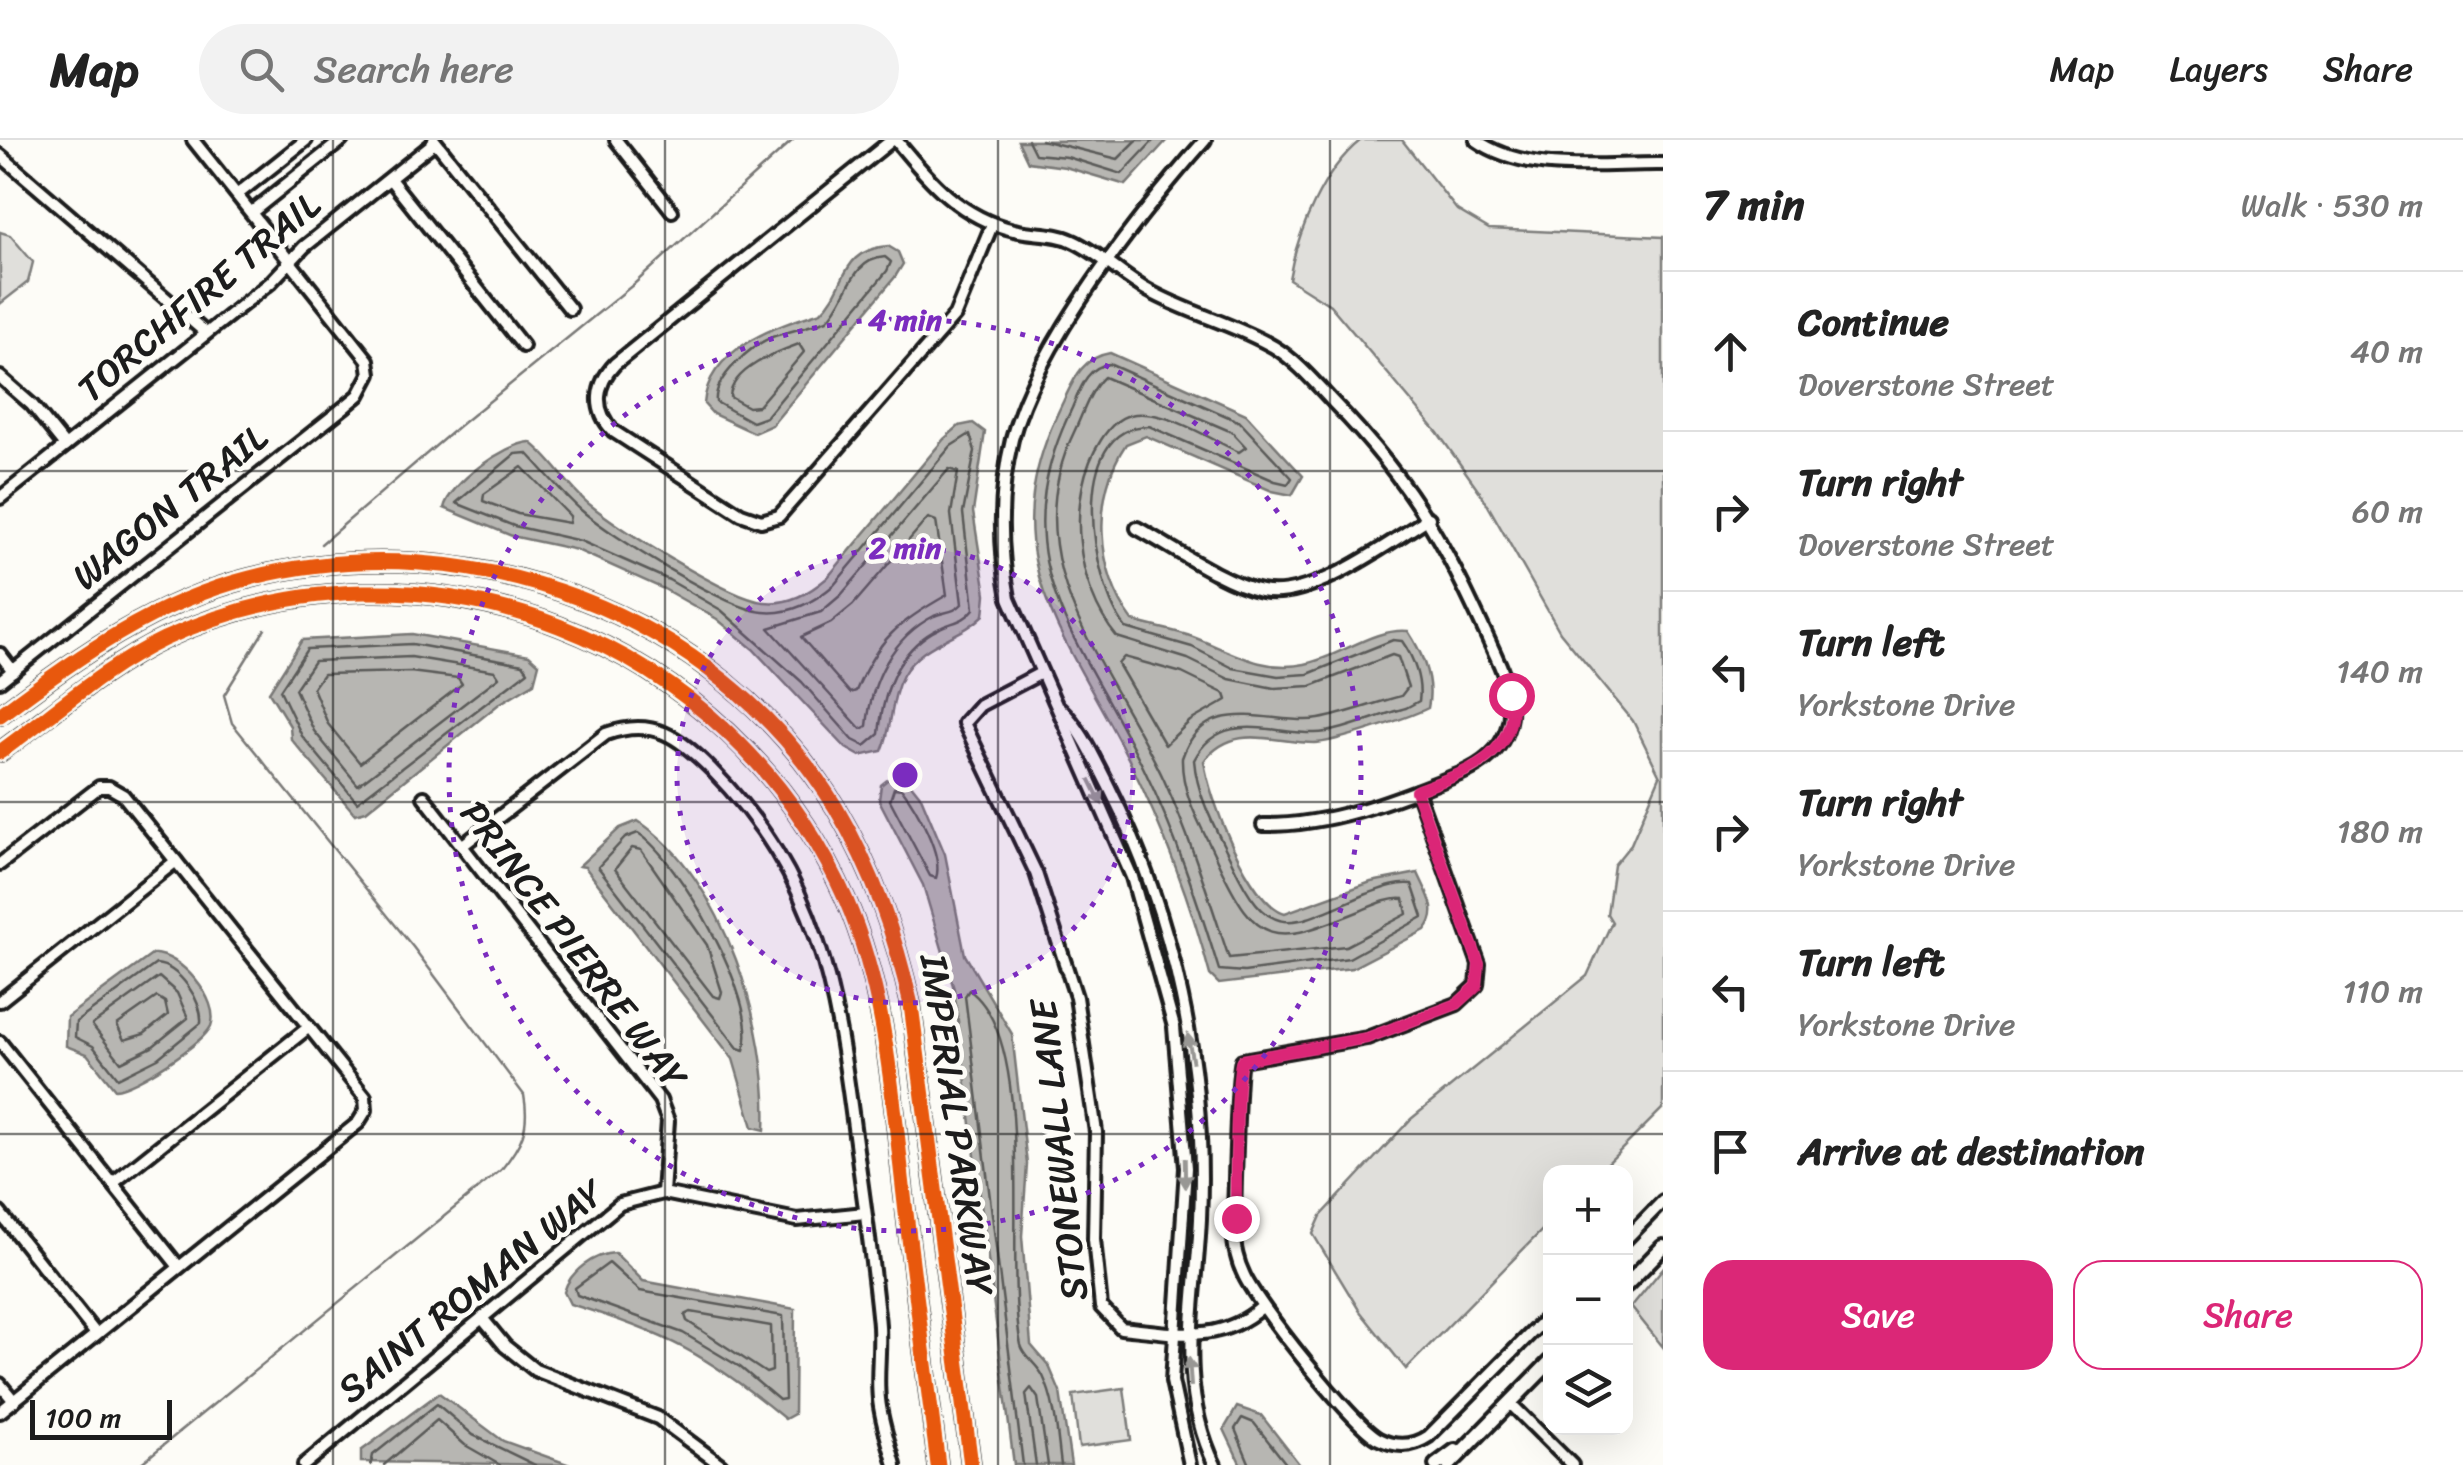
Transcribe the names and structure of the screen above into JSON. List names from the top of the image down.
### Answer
{
  "streets": {
    "main road": ["IMPERIAL PARKWAY"],
    "street": [
      "TORCHFIRE TRAIL",
      "WAGON TRAIL",
      "PRINCE PIERRE WAY",
      "STONEWALL LANE",
      "SAINT ROMAN WAY"
    ]
  },
  "crossings": [
    ["TORCHFIRE TRAIL", "WAGON TRAIL"],
    ["PRINCE PIERRE WAY", "SAINT ROMAN WAY"]
  ],
  "scale_bar": "100 m",
  "page": {
    "header": "Map",
    "search": "Search here",
    "nav": ["Map", "Layers", "Share"],
    "heading": ["7 min", "Walk · 530 m"],
    "list": [
      ["Continue", "Doverstone Street", "40 m"],
      ["Turn right", "Doverstone Street", "60 m"],
      ["Turn left", "Yorkstone Drive", "140 m"],
      ["Turn right", "Yorkstone Drive", "180 m"],
      ["Turn left", "Yorkstone Drive", "110 m"],
      "Arrive at destination"
    ],
    "map_buttons": ["+", "−"],
    "buttons": ["Save", "Share"],
    "scale": "100 m"
  },
  "rings": ["4 min", "2 min"]
}
